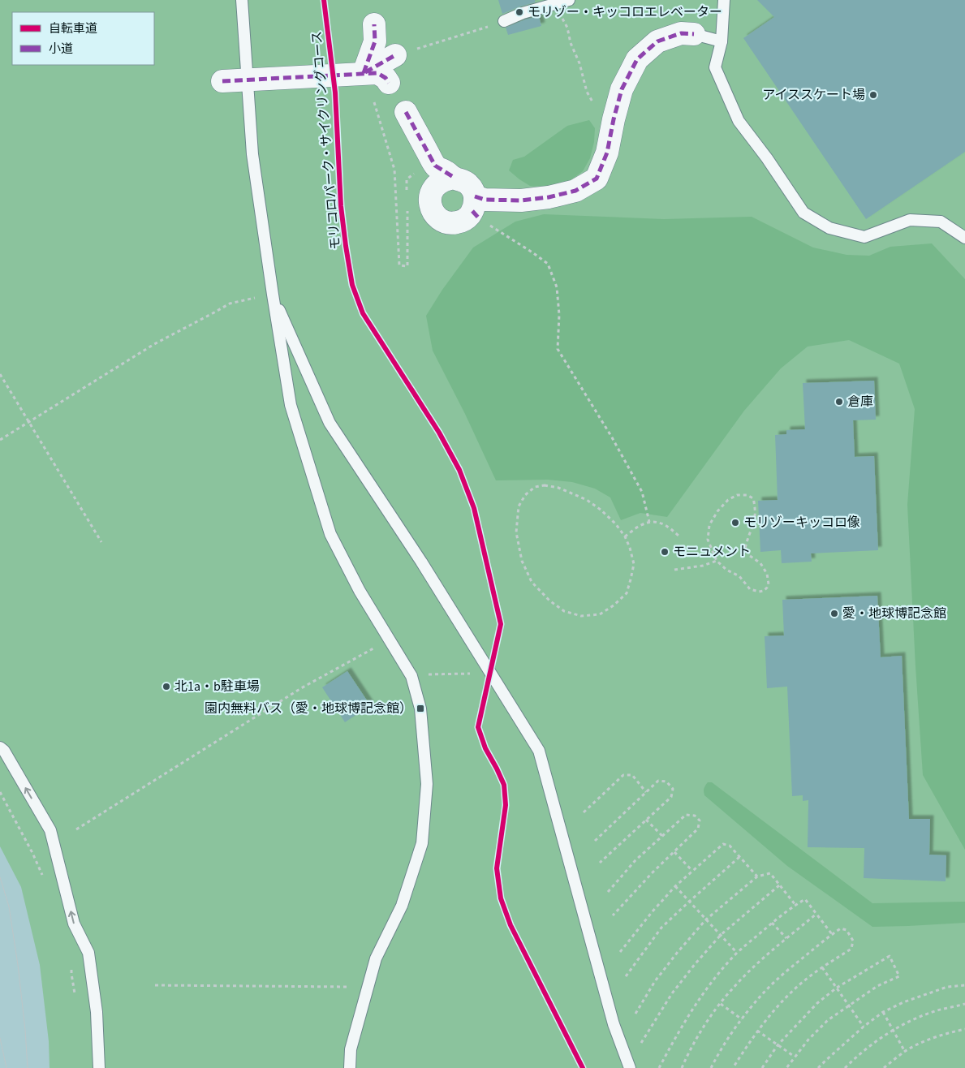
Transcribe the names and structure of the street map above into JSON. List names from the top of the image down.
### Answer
{
  "streets": {
    "cycle path": ["モリコロパーク・サイクリングコース"]
  },
  "places": {
    "other": [
      "モリゾー・キッコロエレベーター",
      "アイススケート場",
      "倉庫",
      "モリゾーキッコロ像",
      "モニュメント",
      "愛・地球博記念館",
      "北1a・b駐車場"
    ],
    "transit": ["園内無料バス（愛・地球博記念館）"]
  },
  "legend": ["自転車道", "小道"]
}
